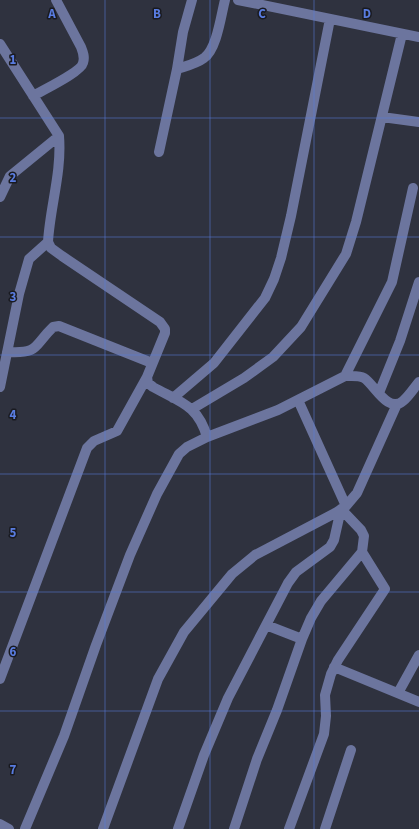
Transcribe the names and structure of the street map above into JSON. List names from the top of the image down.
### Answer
{
  "grid": {
    "columns": [
      "A",
      "B",
      "C",
      "D"
    ],
    "rows": [
      "1",
      "2",
      "3",
      "4",
      "5",
      "6",
      "7"
    ]
  }
}
